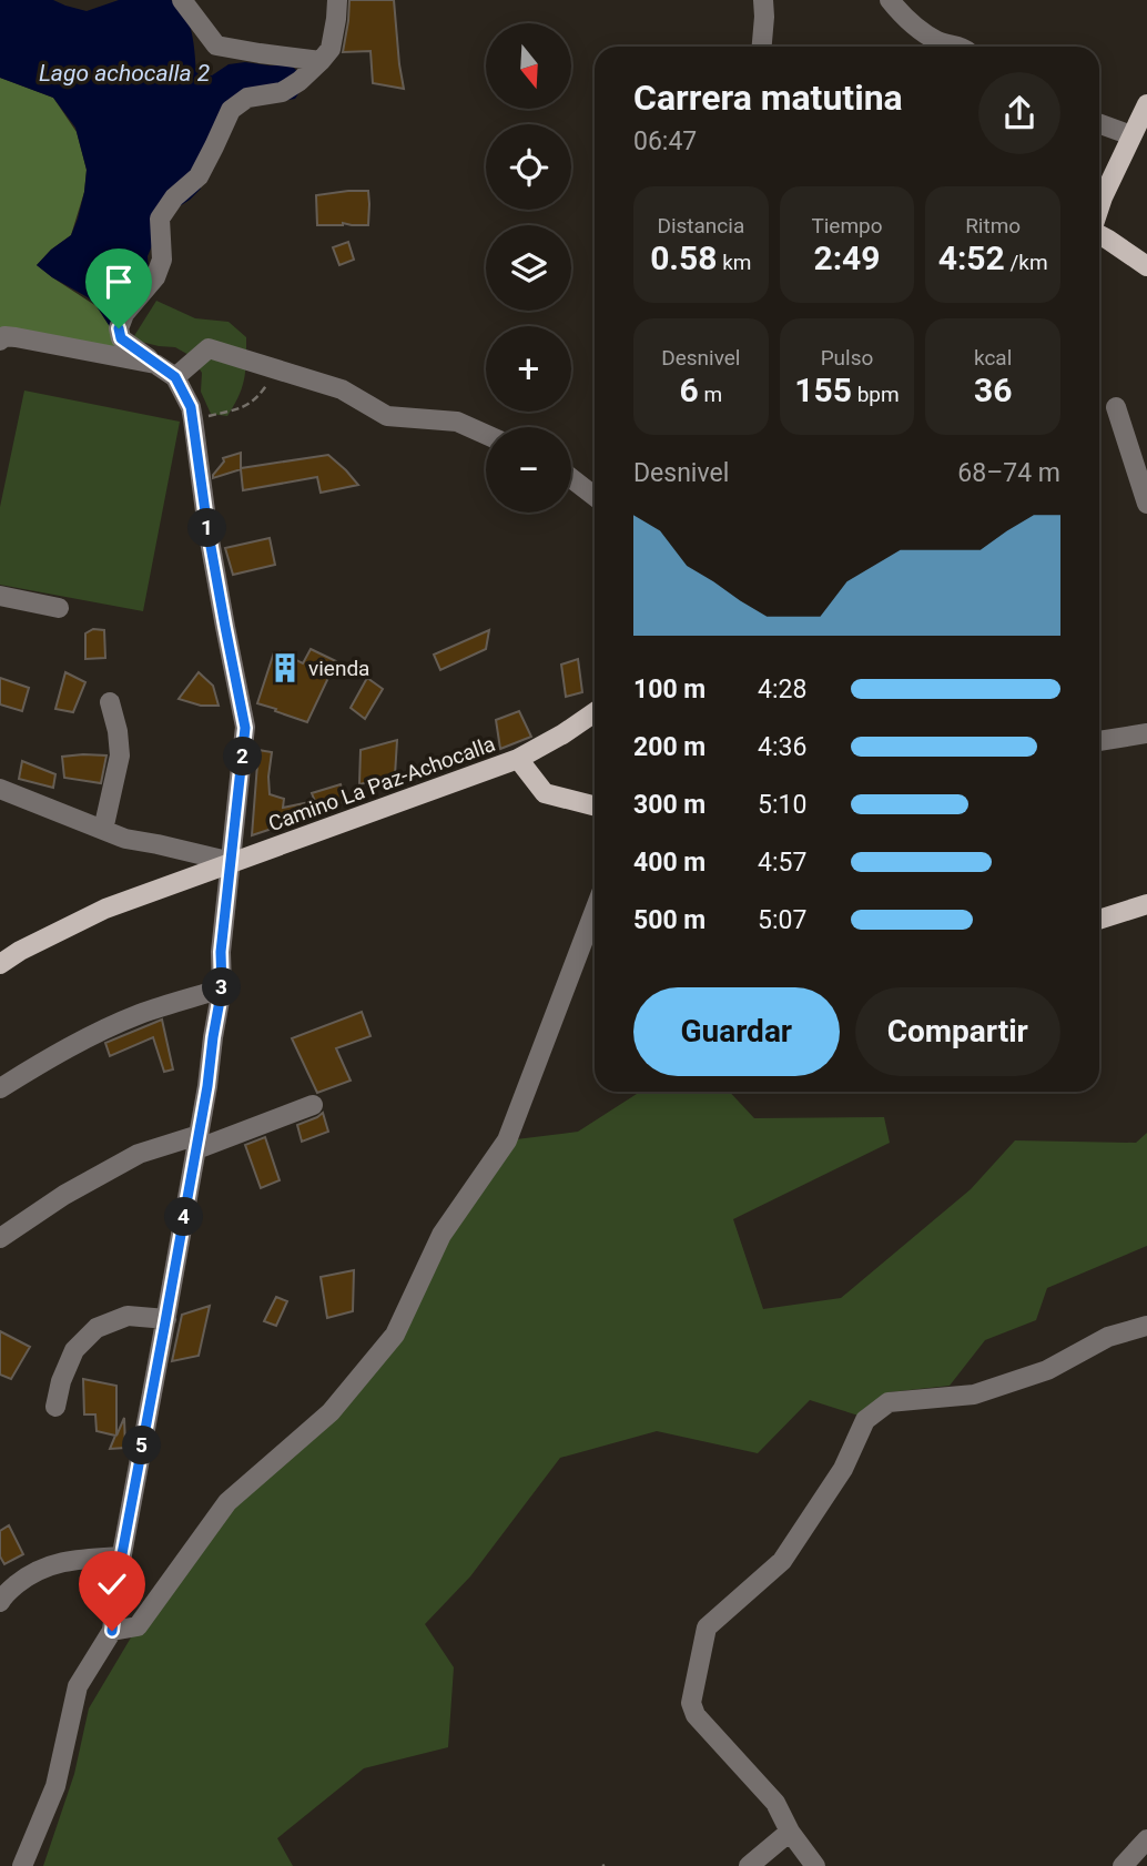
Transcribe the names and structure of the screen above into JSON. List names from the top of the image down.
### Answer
{
  "streets": {
    "main road": ["Camino La Paz-Achocalla"]
  },
  "water": ["Lago achocalla 2"],
  "places": {
    "building": ["vienda"]
  },
  "north": "bottom",
  "page": {
    "map_buttons": ["+", "−"],
    "heading": ["Carrera matutina", "06:47"],
    "stats": [
      ["Distancia", "0.58 km"],
      ["Tiempo", "2:49"],
      ["Ritmo", "4:52 /km"],
      ["Desnivel", "6 m"],
      ["Pulso", "155 bpm"],
      ["kcal", "36"]
    ],
    "chart": ["Desnivel", "68–74 m"],
    "pins": [
      "1",
      "2",
      "3",
      "4",
      "5"
    ],
    "list": [
      {
        "name": "100 m",
        "note": "4:28"
      },
      {
        "name": "200 m",
        "note": "4:36"
      },
      {
        "name": "300 m",
        "note": "5:10"
      },
      {
        "name": "400 m",
        "note": "4:57"
      },
      {
        "name": "500 m",
        "note": "5:07"
      }
    ],
    "buttons": ["Guardar", "Compartir"]
  }
}
